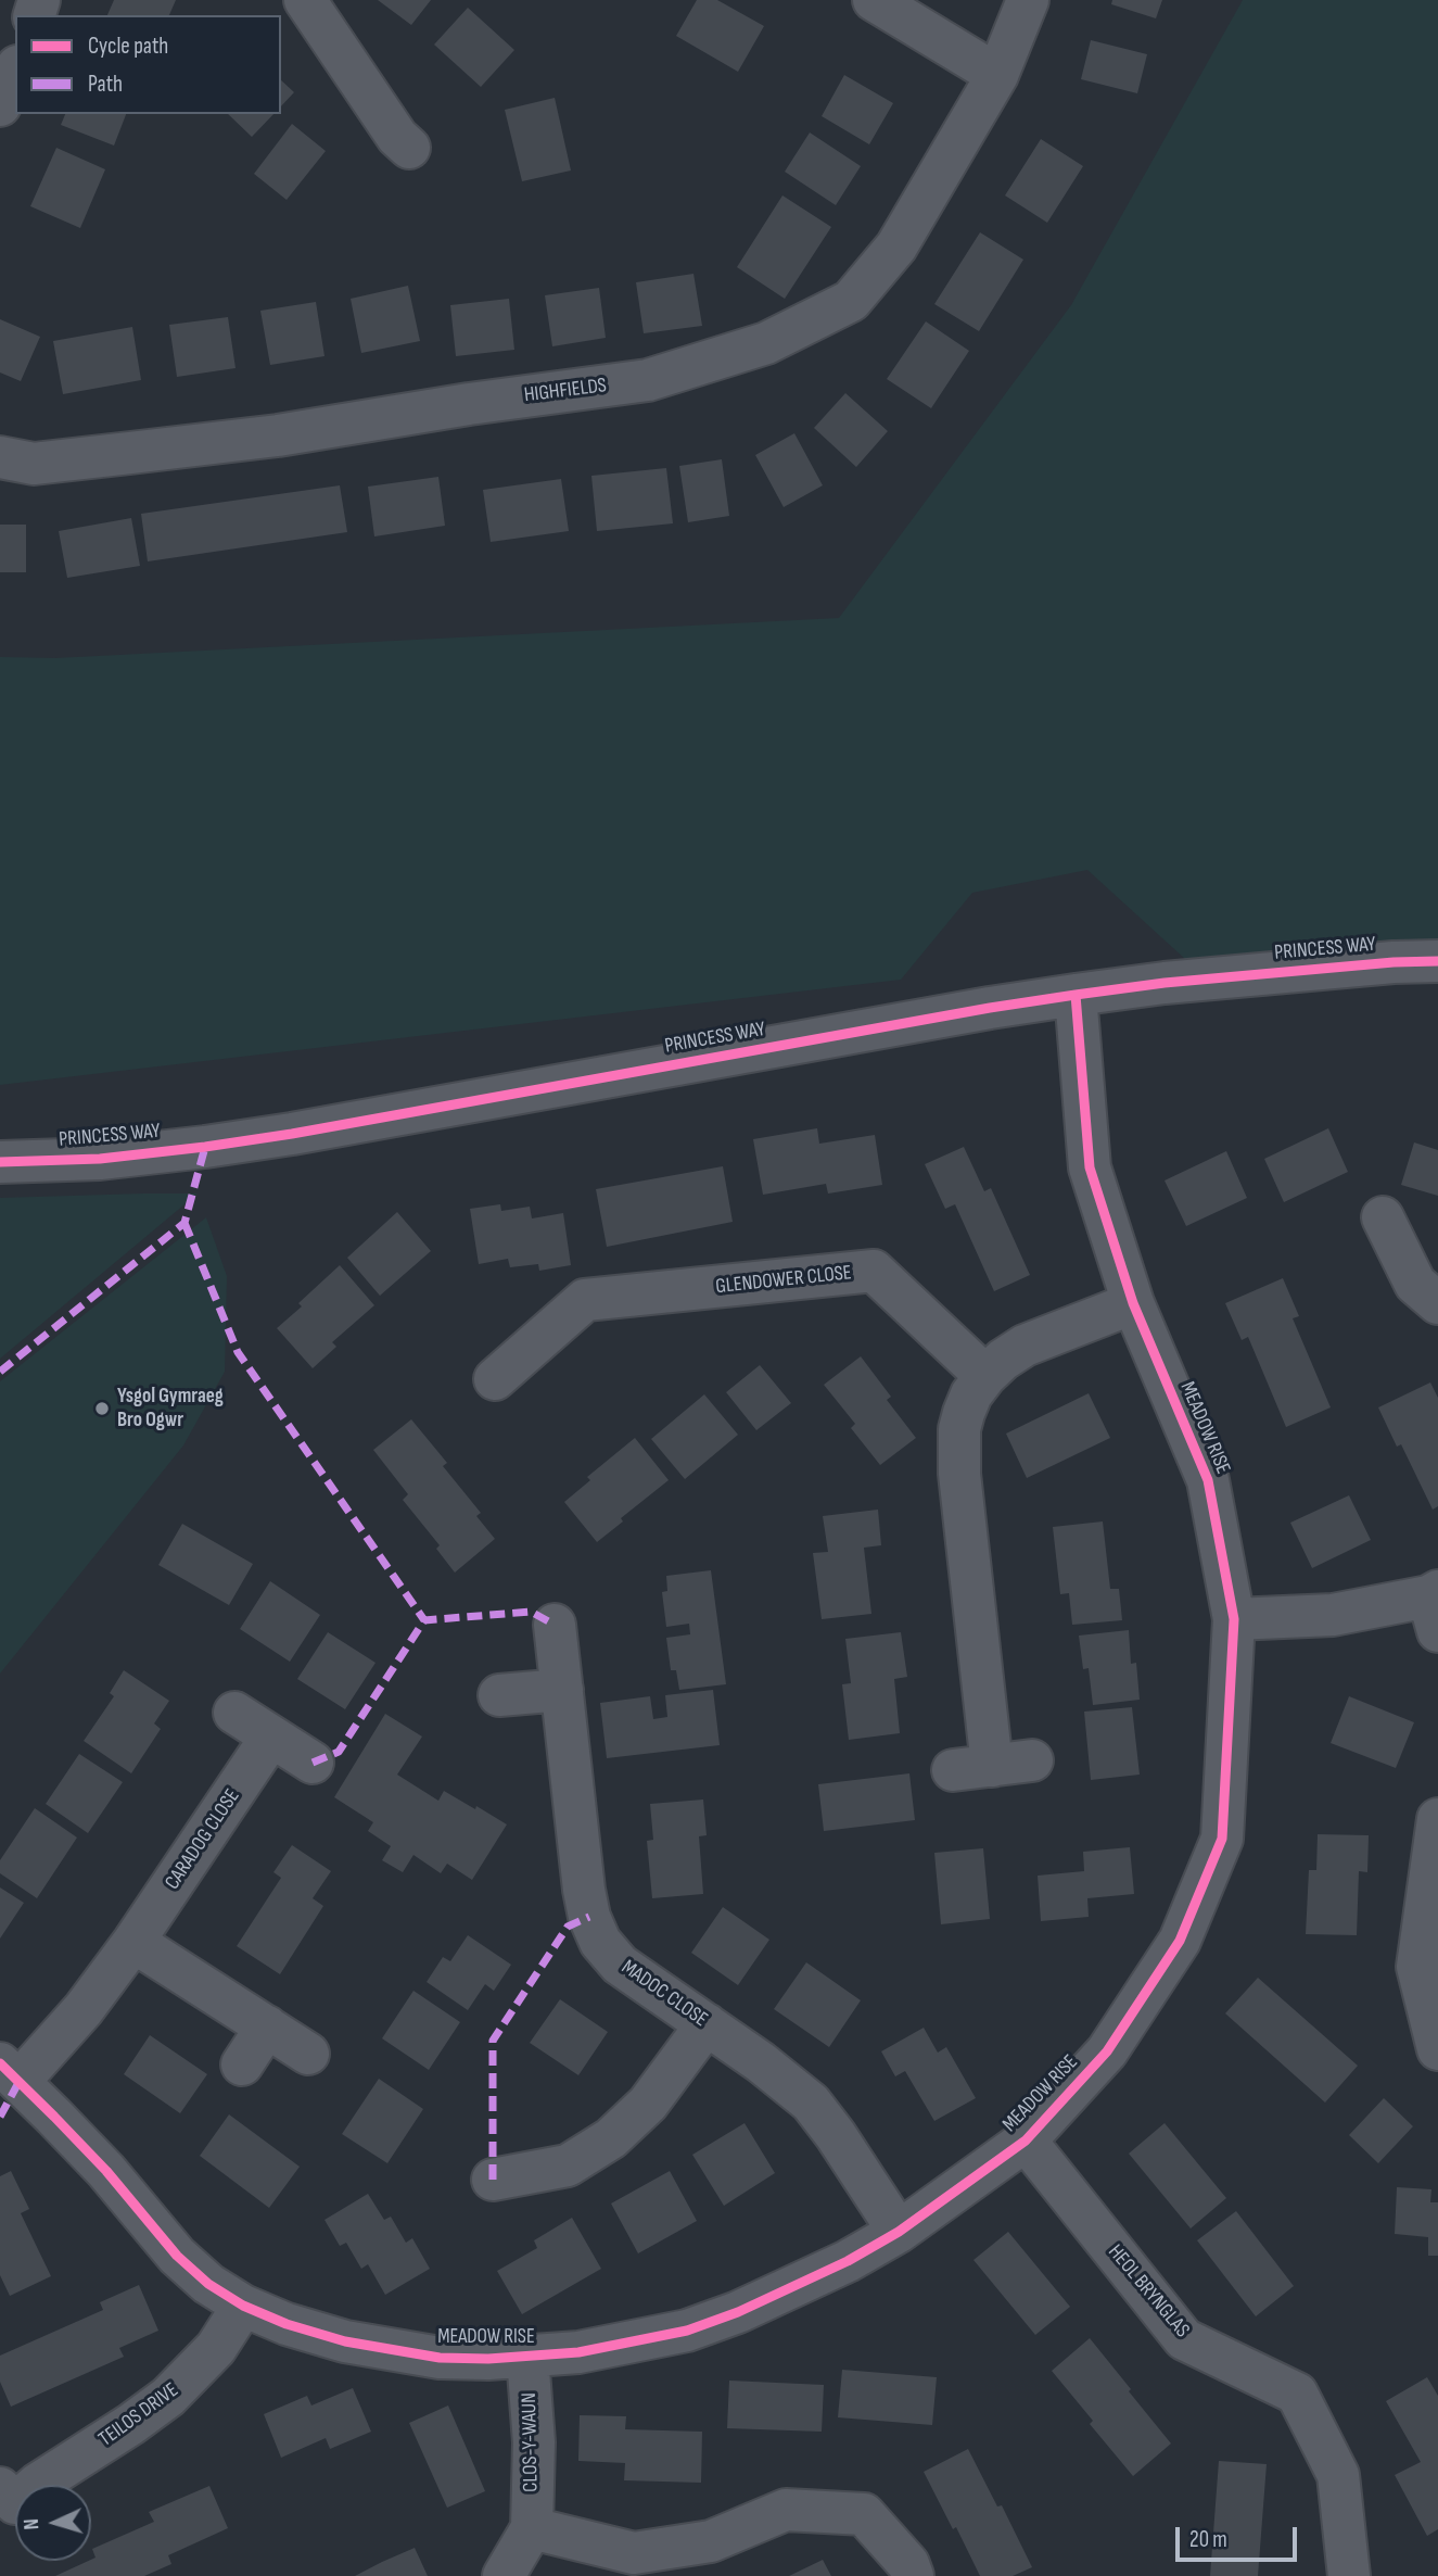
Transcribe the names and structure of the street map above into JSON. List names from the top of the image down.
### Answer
{
  "streets": {
    "street": [
      "HIGHFIELDS",
      "PRINCESS WAY",
      "GLENDOWER CLOSE",
      "MEADOW RISE",
      "CARADOG CLOSE",
      "MADOC CLOSE",
      "HEOL BRYNGLAS",
      "TEILOS DRIVE",
      "CLOS-Y-WAUN"
    ]
  },
  "crossings": [
    ["PRINCESS WAY", "MEADOW RISE"],
    ["MEADOW RISE", "CARADOG CLOSE"],
    ["MEADOW RISE", "MADOC CLOSE"],
    ["MEADOW RISE", "HEOL BRYNGLAS"],
    ["MEADOW RISE", "TEILOS DRIVE"],
    ["MEADOW RISE", "CLOS-Y-WAUN"]
  ],
  "places": ["Ysgol Gymraeg Bro Ogwr"],
  "legend": ["Cycle path", "Path"],
  "scale_bar": "20 m",
  "north": "left"
}
